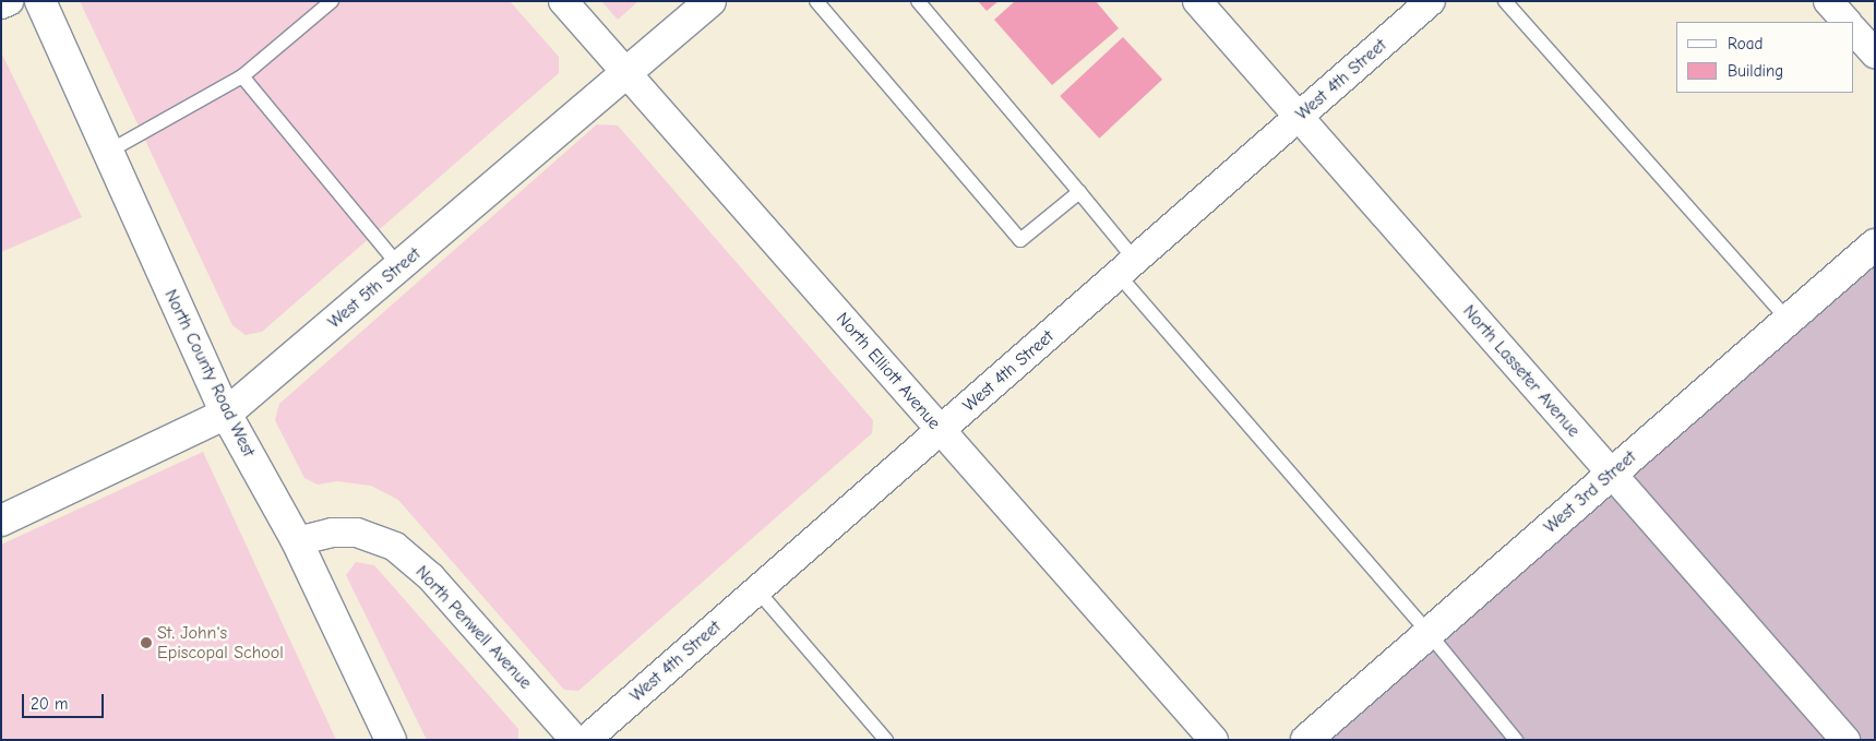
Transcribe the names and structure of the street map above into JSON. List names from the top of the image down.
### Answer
{
  "streets": {
    "street": [
      "West 4th Street",
      "West 5th Street",
      "North Elliott Avenue",
      "North Lasseter Avenue",
      "North County Road West",
      "West 3rd Street",
      "North Penwell Avenue"
    ]
  },
  "crossings": [
    ["West 4th Street", "North Elliott Avenue"],
    ["West 4th Street", "North Lasseter Avenue"],
    ["West 5th Street", "North Elliott Avenue"],
    ["West 5th Street", "North County Road West"],
    ["North Lasseter Avenue", "West 3rd Street"],
    ["North County Road West", "North Penwell Avenue"]
  ],
  "places": ["St. John's Episcopal School"],
  "legend": ["Road", "Building"],
  "scale_bar": "20 m"
}
